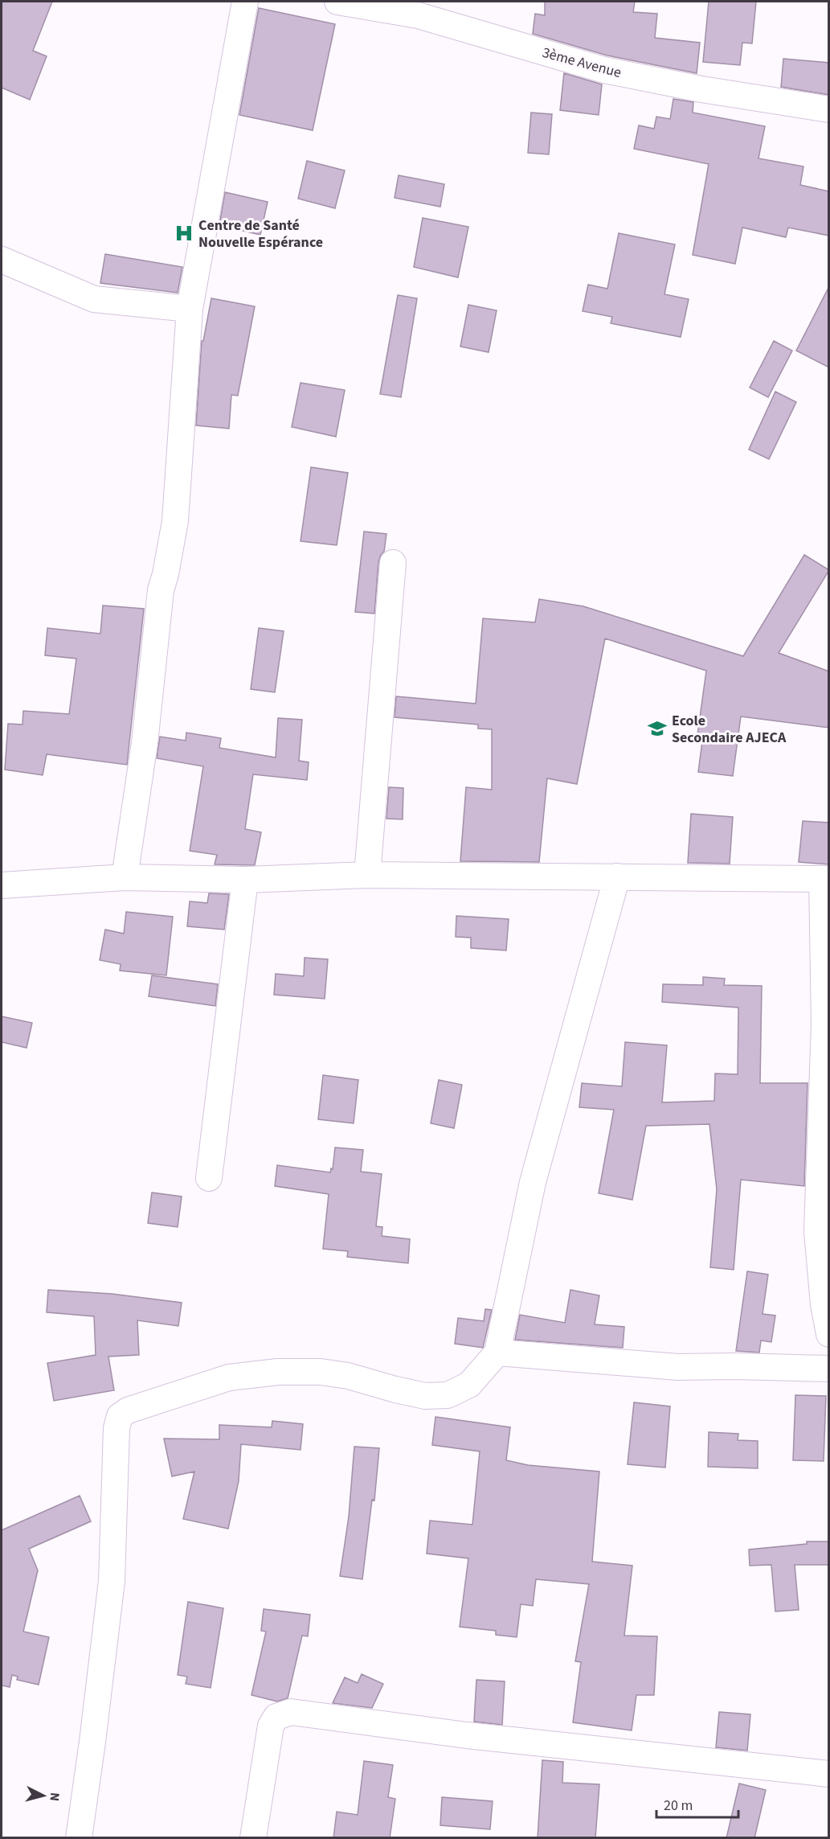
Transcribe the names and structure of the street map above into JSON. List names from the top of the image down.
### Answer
{
  "streets": {
    "street": ["3ème Avenue"]
  },
  "places": {
    "hospital": ["Centre de Santé Nouvelle Espérance"],
    "school or university": ["Ecole Secondaire AJECA"]
  },
  "scale_bar": "20 m",
  "north": "right"
}
